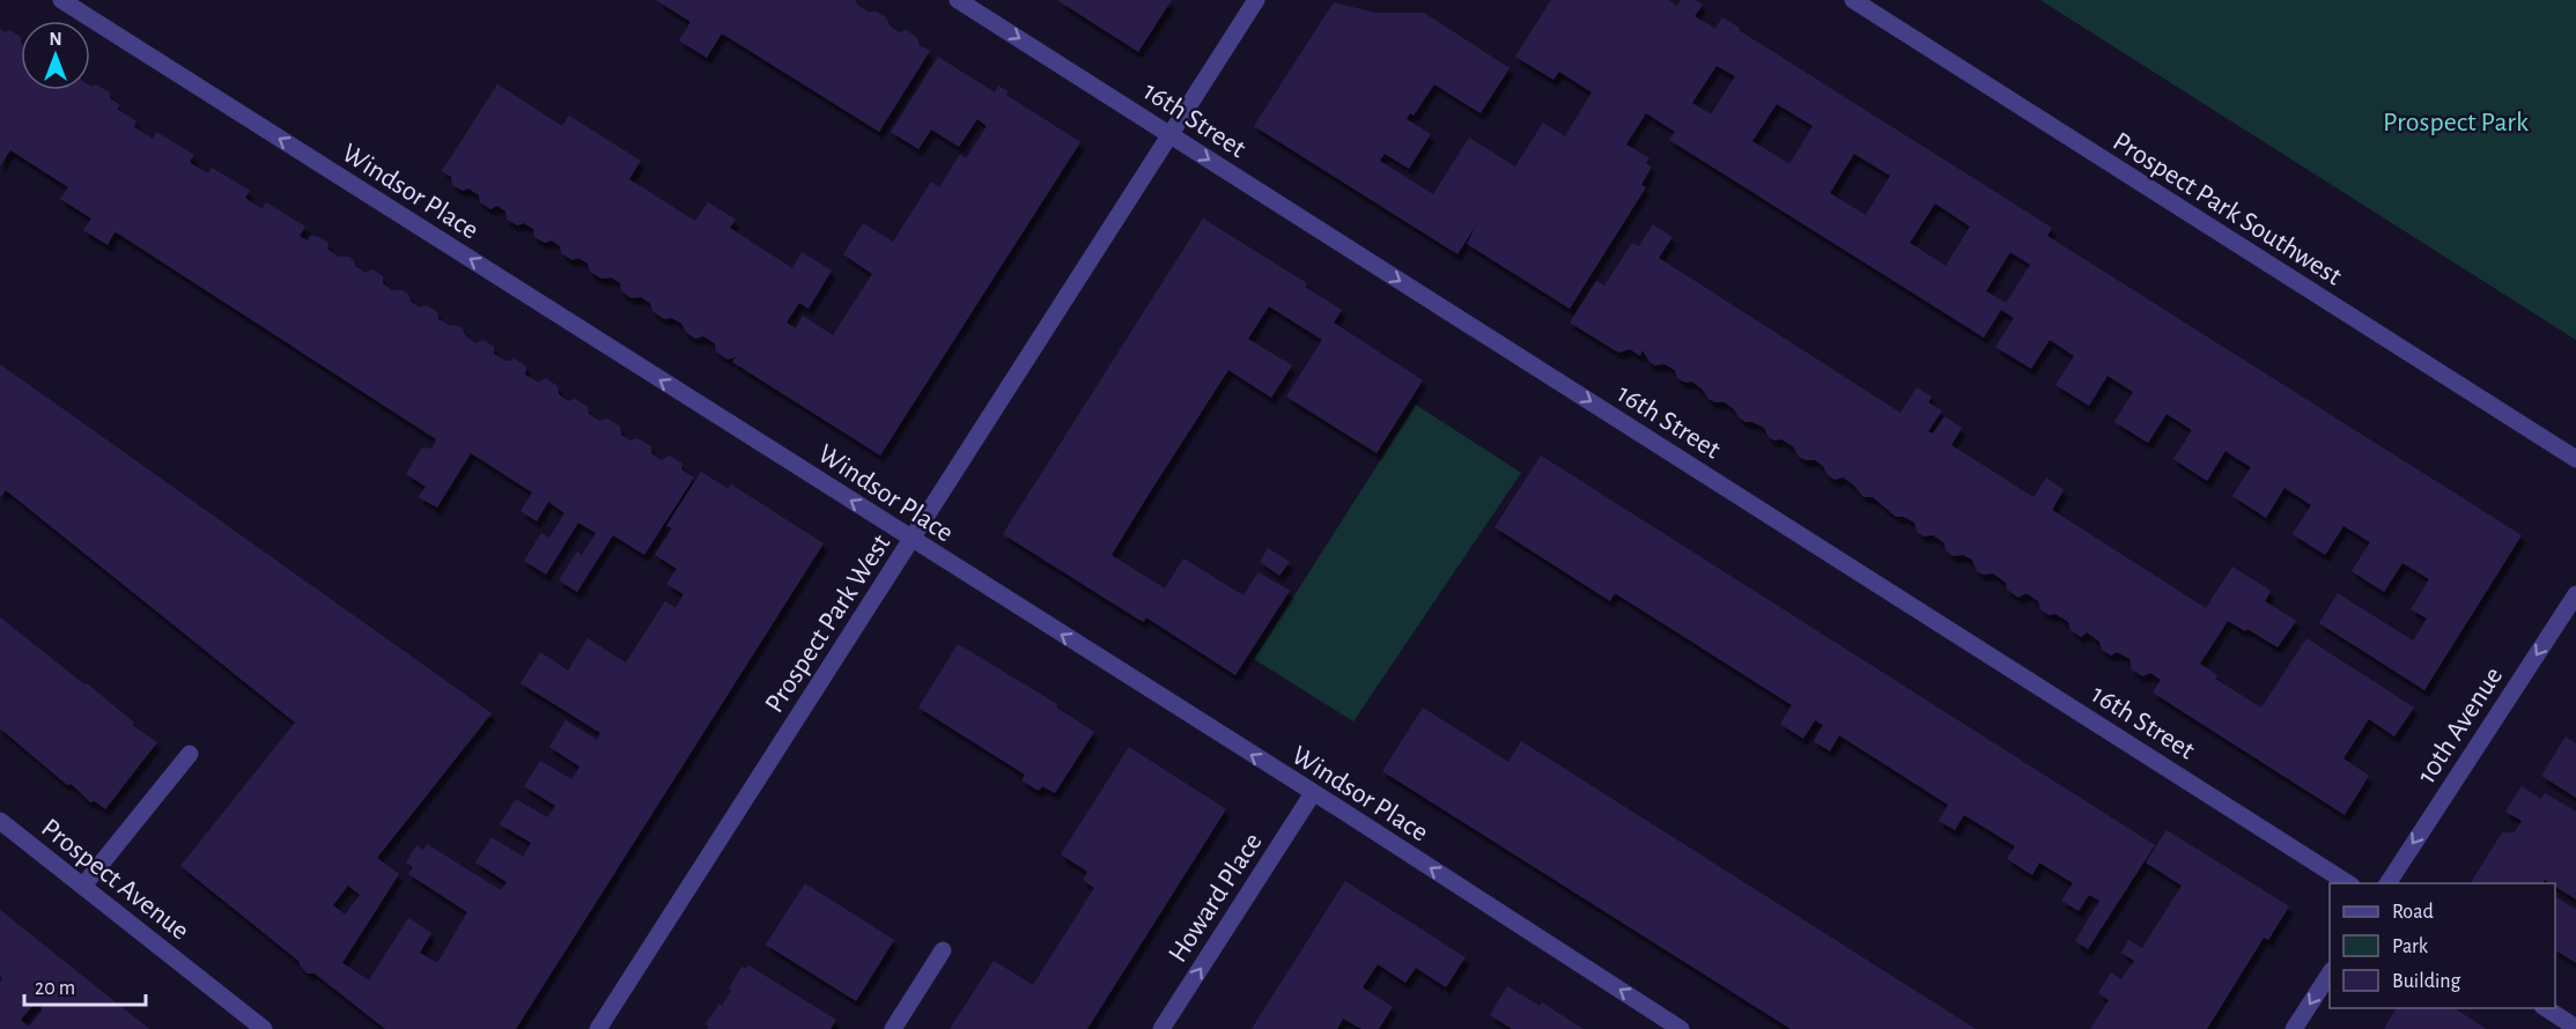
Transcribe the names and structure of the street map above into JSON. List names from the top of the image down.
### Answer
{
  "streets": {
    "street": [
      "16th Street",
      "Windsor Place",
      "Prospect Park Southwest",
      "Prospect Park West",
      "10th Avenue",
      "Prospect Avenue",
      "Howard Place"
    ]
  },
  "crossings": [
    ["16th Street", "Prospect Park West"],
    ["Windsor Place", "Prospect Park West"],
    ["Windsor Place", "Howard Place"]
  ],
  "one_way": [
    "16th Street",
    "Windsor Place",
    "10th Avenue",
    "Howard Place"
  ],
  "parks": ["Prospect Park"],
  "legend": ["Road", "Park", "Building"],
  "scale_bar": "20 m",
  "north": "top"
}
